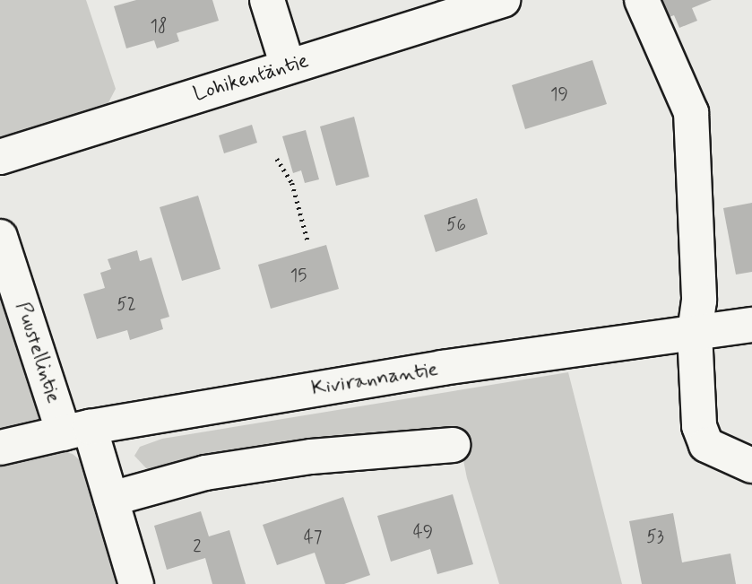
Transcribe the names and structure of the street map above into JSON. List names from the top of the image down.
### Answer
{
  "streets": {
    "street": ["Lohikentäntie", "Puustellintie", "Kivirannantie"]
  },
  "crossings": [
    ["Puustellintie", "Kivirannantie"]
  ],
  "house_numbers": [
    "18",
    "19",
    "56",
    "15",
    "52",
    "49",
    "53",
    "47",
    "2"
  ]
}
